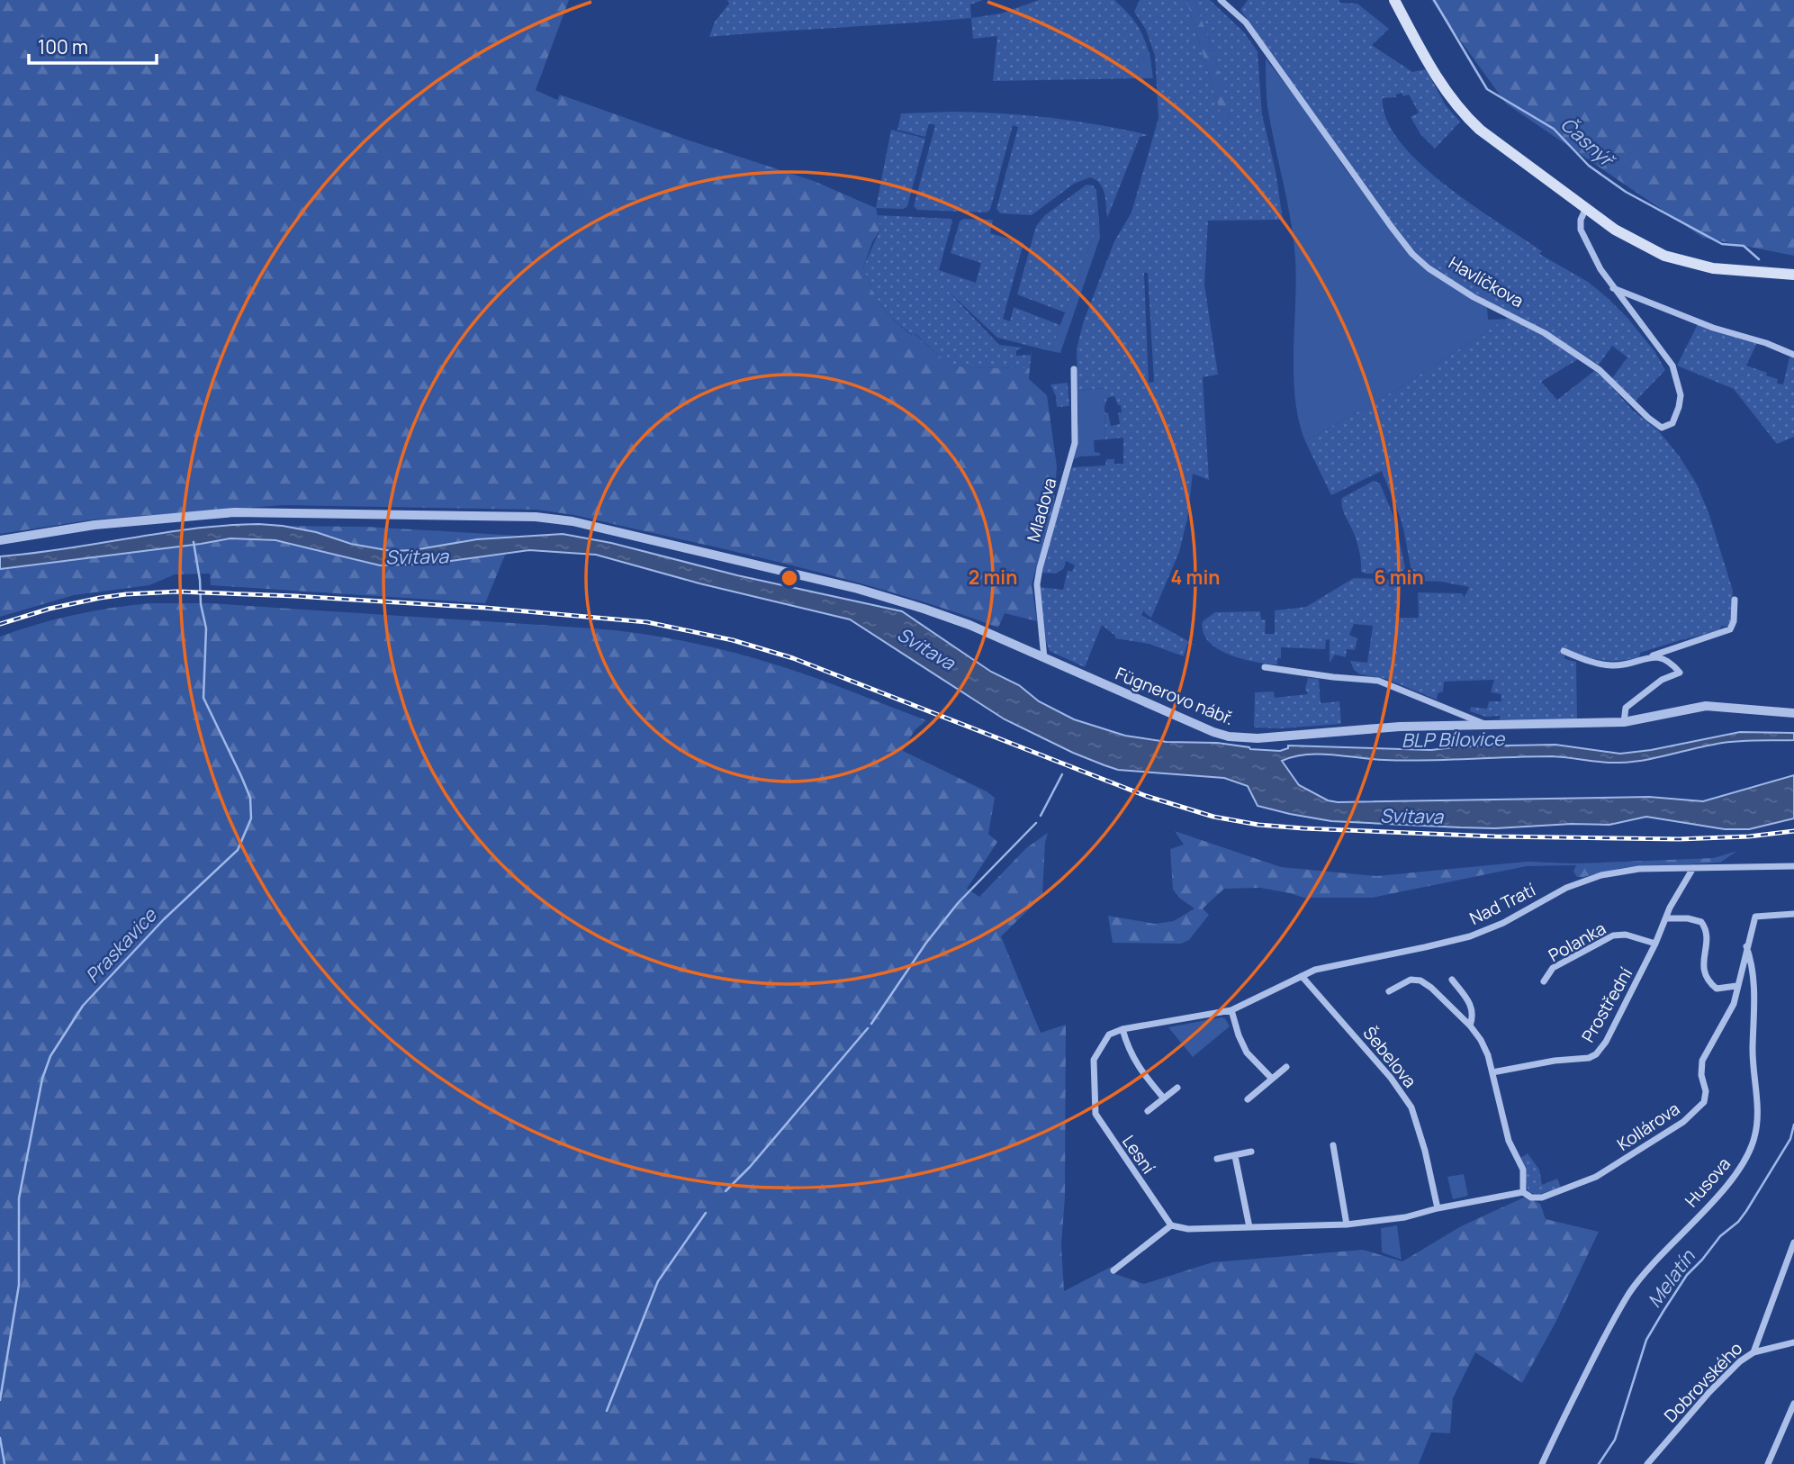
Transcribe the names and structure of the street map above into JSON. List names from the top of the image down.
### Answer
{
  "streets": {
    "street": [
      "Havlíčkova",
      "Mladova",
      "Fügnerovo nábř.",
      "Nad Tratí",
      "Polanka",
      "Prostřední",
      "Šebelova",
      "Kollárova",
      "Lesní",
      "Husova",
      "Dobrovského"
    ]
  },
  "crossings": [
    ["Mladova", "Fügnerovo nábř."],
    ["Nad Tratí", "Šebelova"],
    ["Nad Tratí", "Lesní"],
    ["Polanka", "Prostřední"],
    ["Kollárova", "Husova"]
  ],
  "water": [
    "Časnýř",
    "Svitava",
    "BLP Bílovice",
    "Praskavice",
    "Melatín"
  ],
  "scale_bar": "100 m",
  "rings": ["2 min", "4 min", "6 min"]
}
